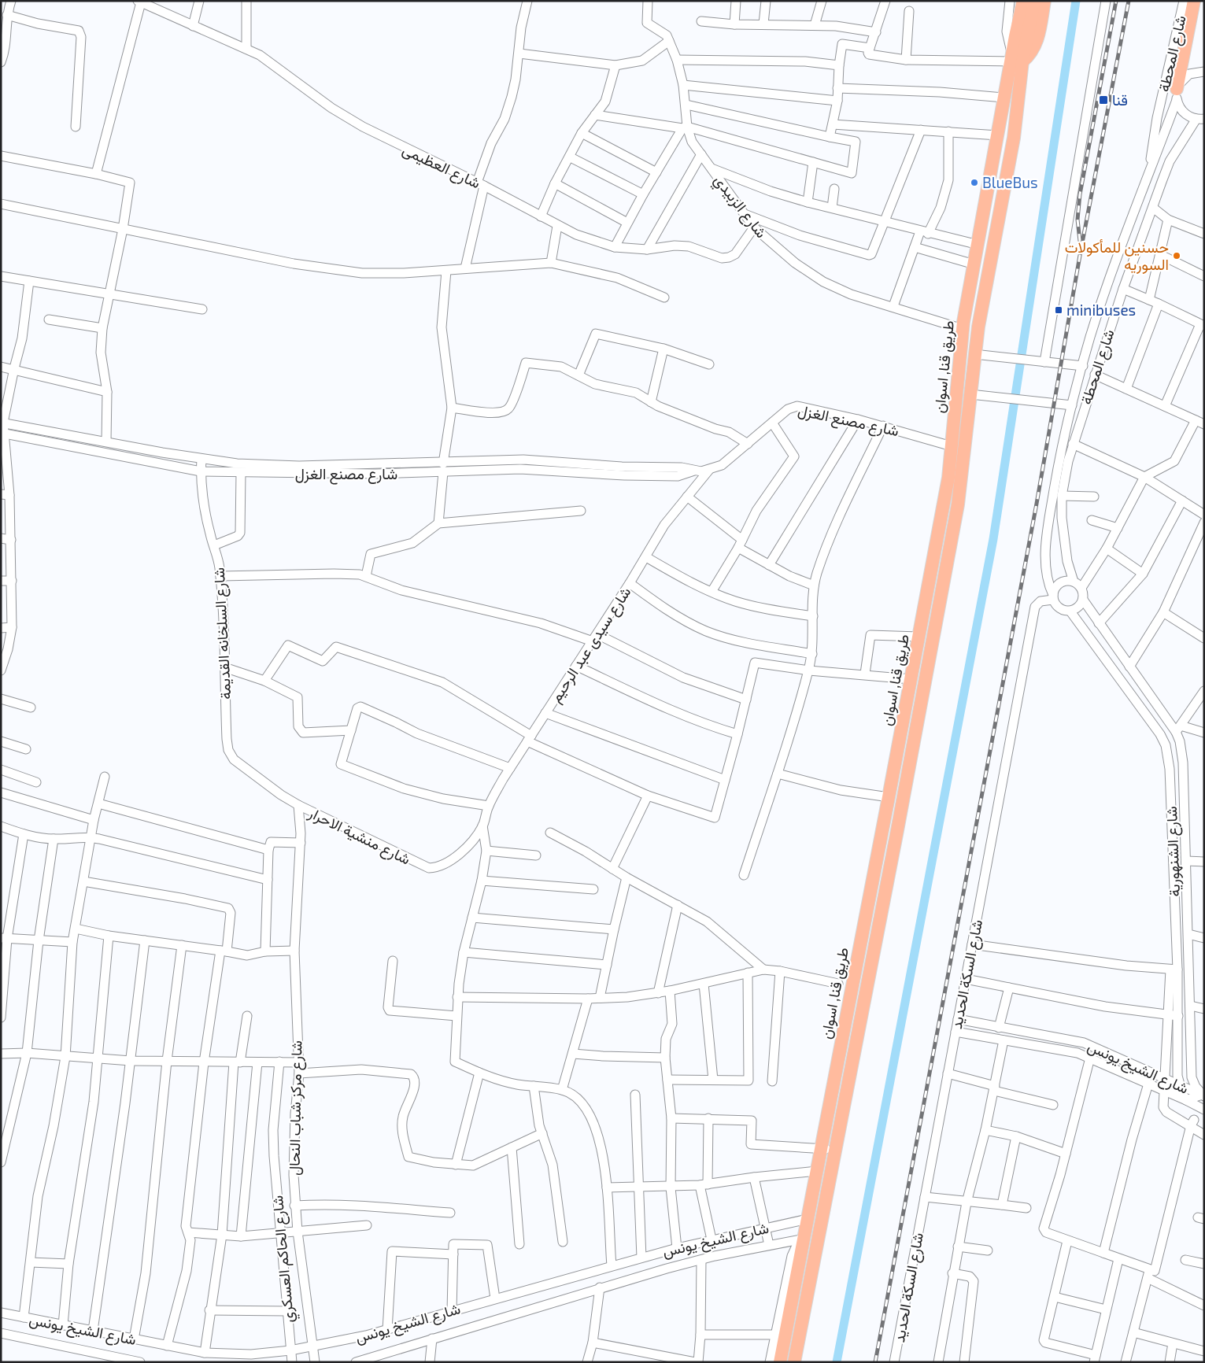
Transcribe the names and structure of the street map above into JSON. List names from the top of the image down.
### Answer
{
  "streets": {
    "highway": ["طريق قنا, اسوان"],
    "street": [
      "شارع المحطة",
      "شارع العظيمى",
      "شارع الزبيدي",
      "شارع مصنع الغزل",
      "شارع السلخانه القديمة",
      "شارع سيدى عبد الرحيم",
      "شارع منشية الاحرار",
      "شارع الشنهورية",
      "شارع السكة الحديد",
      "شارع الشيخ يونس",
      "شارع مركز شباب النحال",
      "شارع الحاكم العسكري"
    ]
  },
  "crossings": [
    ["شارع المحطة", "شارع الشنهورية"],
    ["شارع المحطة", "شارع السكة الحديد"],
    ["شارع العظيمى", "شارع الزبيدي"],
    ["شارع الزبيدي", "طريق قنا, اسوان"],
    ["طريق قنا, اسوان", "شارع مصنع الغزل"],
    ["طريق قنا, اسوان", "شارع الشيخ يونس"],
    ["شارع مصنع الغزل", "شارع السلخانه القديمة"],
    ["شارع مصنع الغزل", "شارع سيدى عبد الرحيم"],
    ["شارع السلخانه القديمة", "شارع منشية الاحرار"],
    ["شارع سيدى عبد الرحيم", "شارع منشية الاحرار"],
    ["شارع منشية الاحرار", "شارع مركز شباب النحال"],
    ["شارع الشنهورية", "شارع السكة الحديد"],
    ["شارع الشنهورية", "شارع الشيخ يونس"],
    ["شارع السكة الحديد", "شارع الشيخ يونس"],
    ["شارع الشيخ يونس", "شارع مركز شباب النحال"],
    ["شارع الشيخ يونس", "شارع الحاكم العسكري"]
  ],
  "places": {
    "transit": ["قنا", "minibuses"],
    "other": ["BlueBus", "حسنين للمأكولات السوريه"]
  }
}
